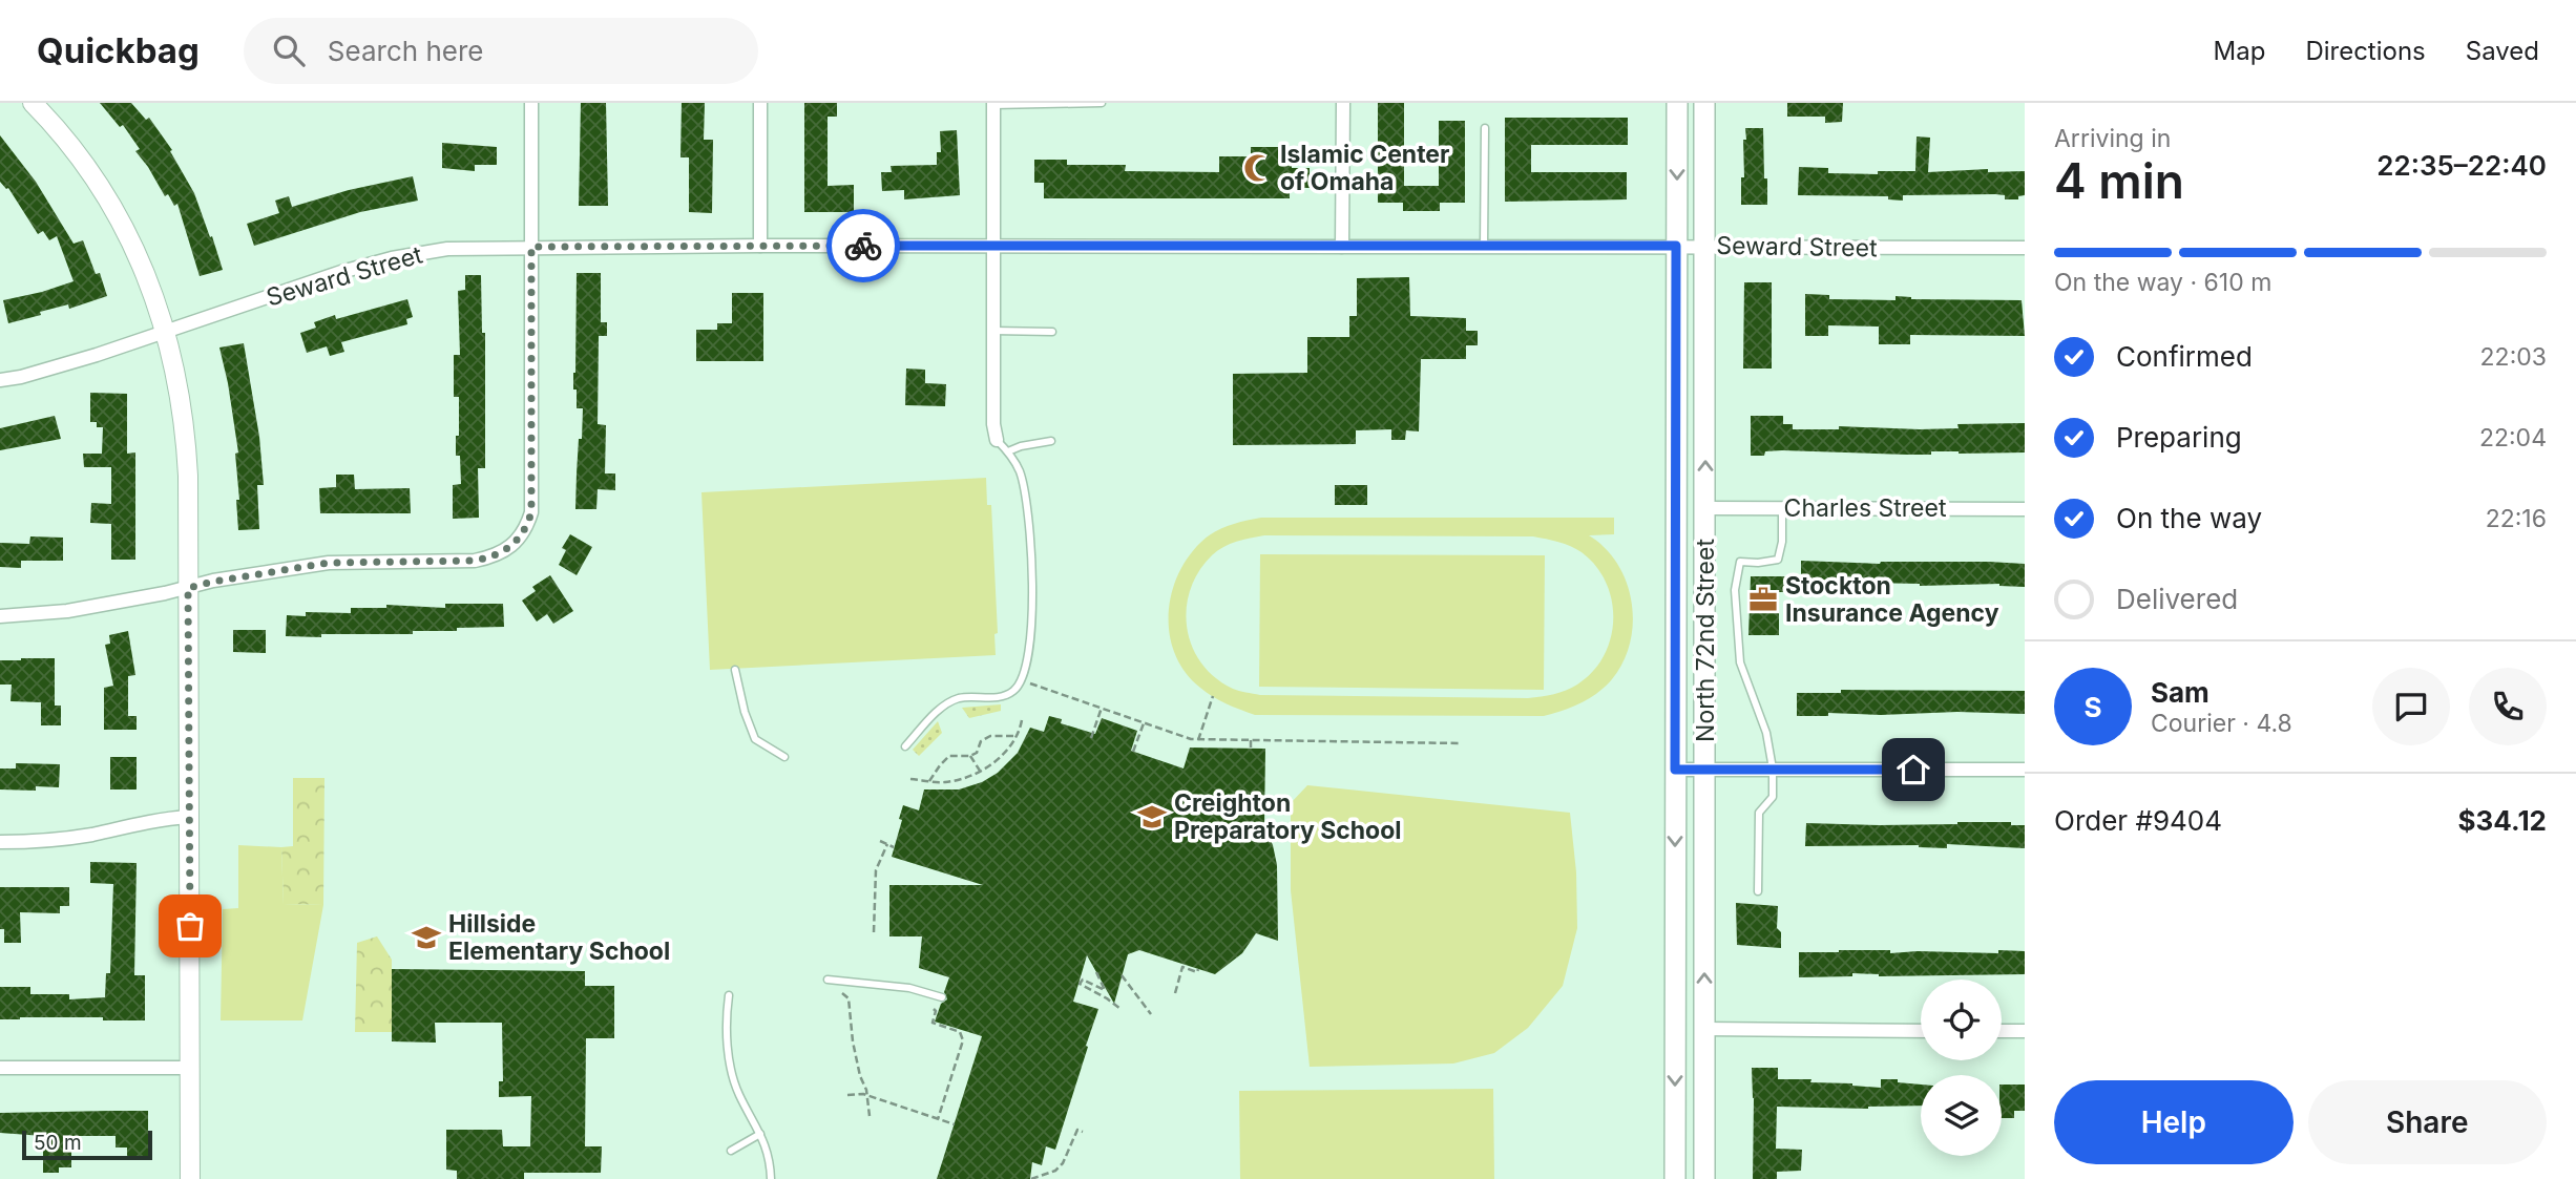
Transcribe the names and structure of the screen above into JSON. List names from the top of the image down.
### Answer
{
  "streets": {
    "main road": ["North 72nd Street"],
    "street": ["Seward Street", "Charles Street"]
  },
  "crossings": [
    ["Seward Street", "North 72nd Street"],
    ["Charles Street", "North 72nd Street"]
  ],
  "places": {
    "mosque": ["Islamic Center of Omaha"],
    "office": ["Stockton Insurance Agency"],
    "school or university": ["Creighton Preparatory School", "Hillside Elementary School"]
  },
  "scale_bar": "50 m",
  "page": {
    "header": "Quickbag",
    "search": "Search here",
    "nav": ["Map", "Directions", "Saved"],
    "heading": ["4 min", "Arriving in", "22:35–22:40"],
    "panel": [
      "Sam",
      "Courier · 4.8",
      "Order #9404",
      "$34.12"
    ],
    "bar": "On the way · 610 m",
    "list": [
      ["Confirmed", "22:03"],
      ["Preparing", "22:04"],
      ["On the way", "22:16"],
      "Delivered"
    ],
    "round": "S",
    "buttons": ["Help", "Share"],
    "scale": "50 m"
  }
}
